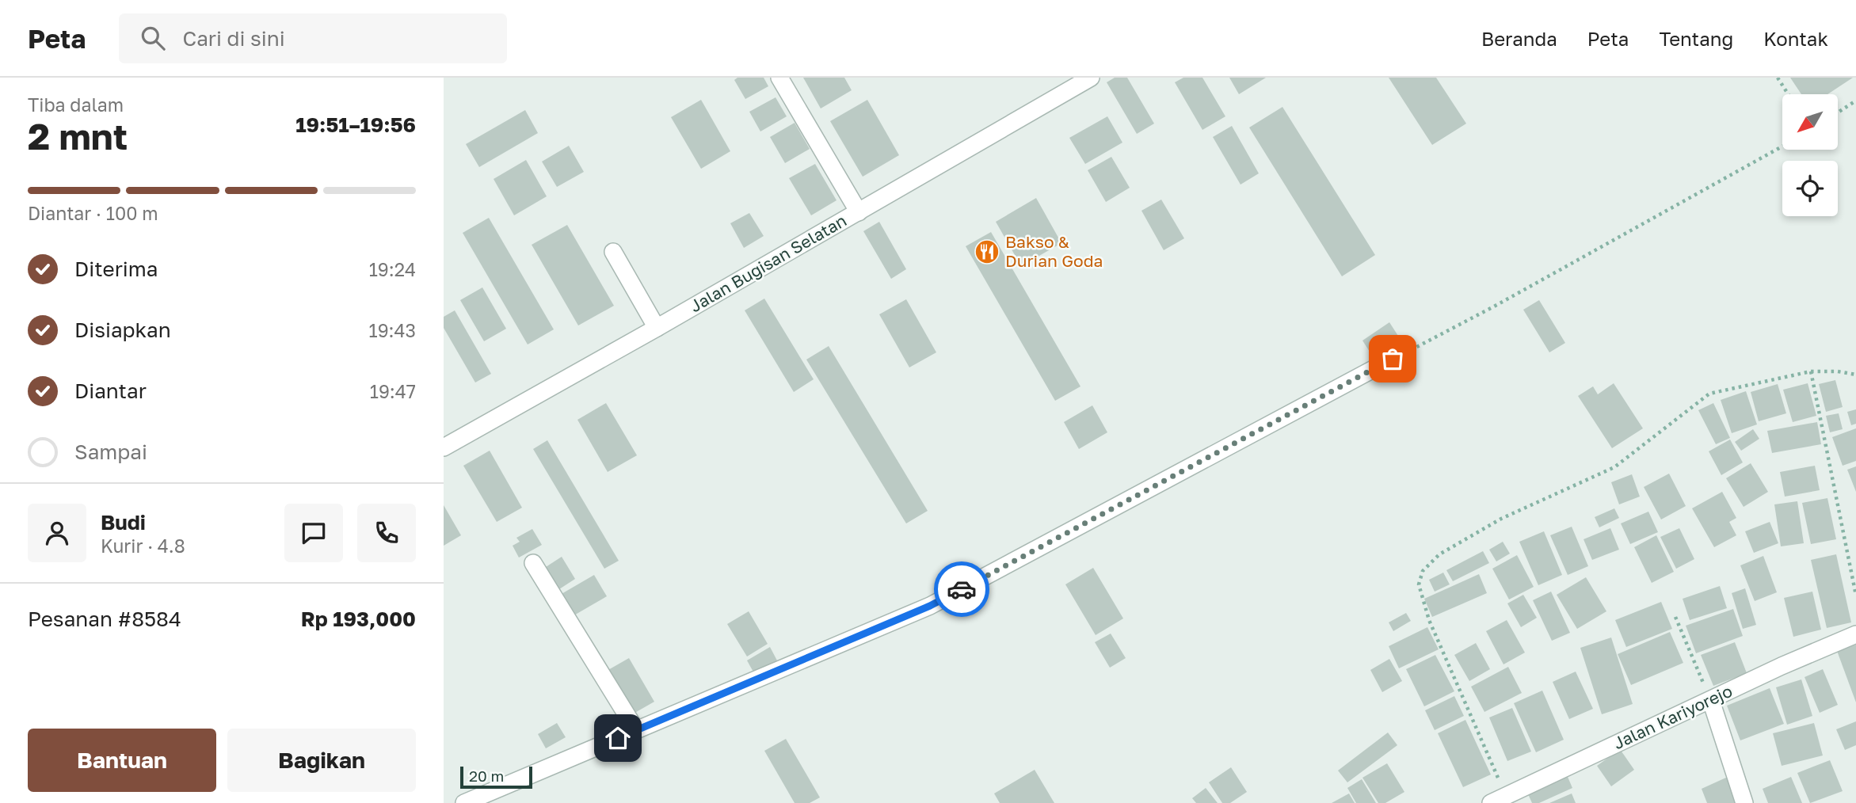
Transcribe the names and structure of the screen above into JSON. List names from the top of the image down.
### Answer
{
  "streets": {
    "street": ["Jalan Bugisan Selatan", "Jalan Kariyorejo"]
  },
  "places": {
    "restaurant": ["Bakso & Durian Goda"]
  },
  "scale_bar": "20 m",
  "north": "bottom left",
  "page": {
    "header": "Peta",
    "search": "Cari di sini",
    "nav": [
      "Beranda",
      "Peta",
      "Tentang",
      "Kontak"
    ],
    "heading": ["2 mnt", "Tiba dalam", "19:51–19:56"],
    "panel": [
      "Budi",
      "Kurir · 4.8",
      "Pesanan #8584",
      "Rp 193,000"
    ],
    "bar": "Diantar · 100 m",
    "list": [
      ["Diterima", "19:24"],
      ["Disiapkan", "19:43"],
      ["Diantar", "19:47"],
      "Sampai"
    ],
    "buttons": ["Bantuan", "Bagikan"],
    "scale": "20 m"
  }
}
